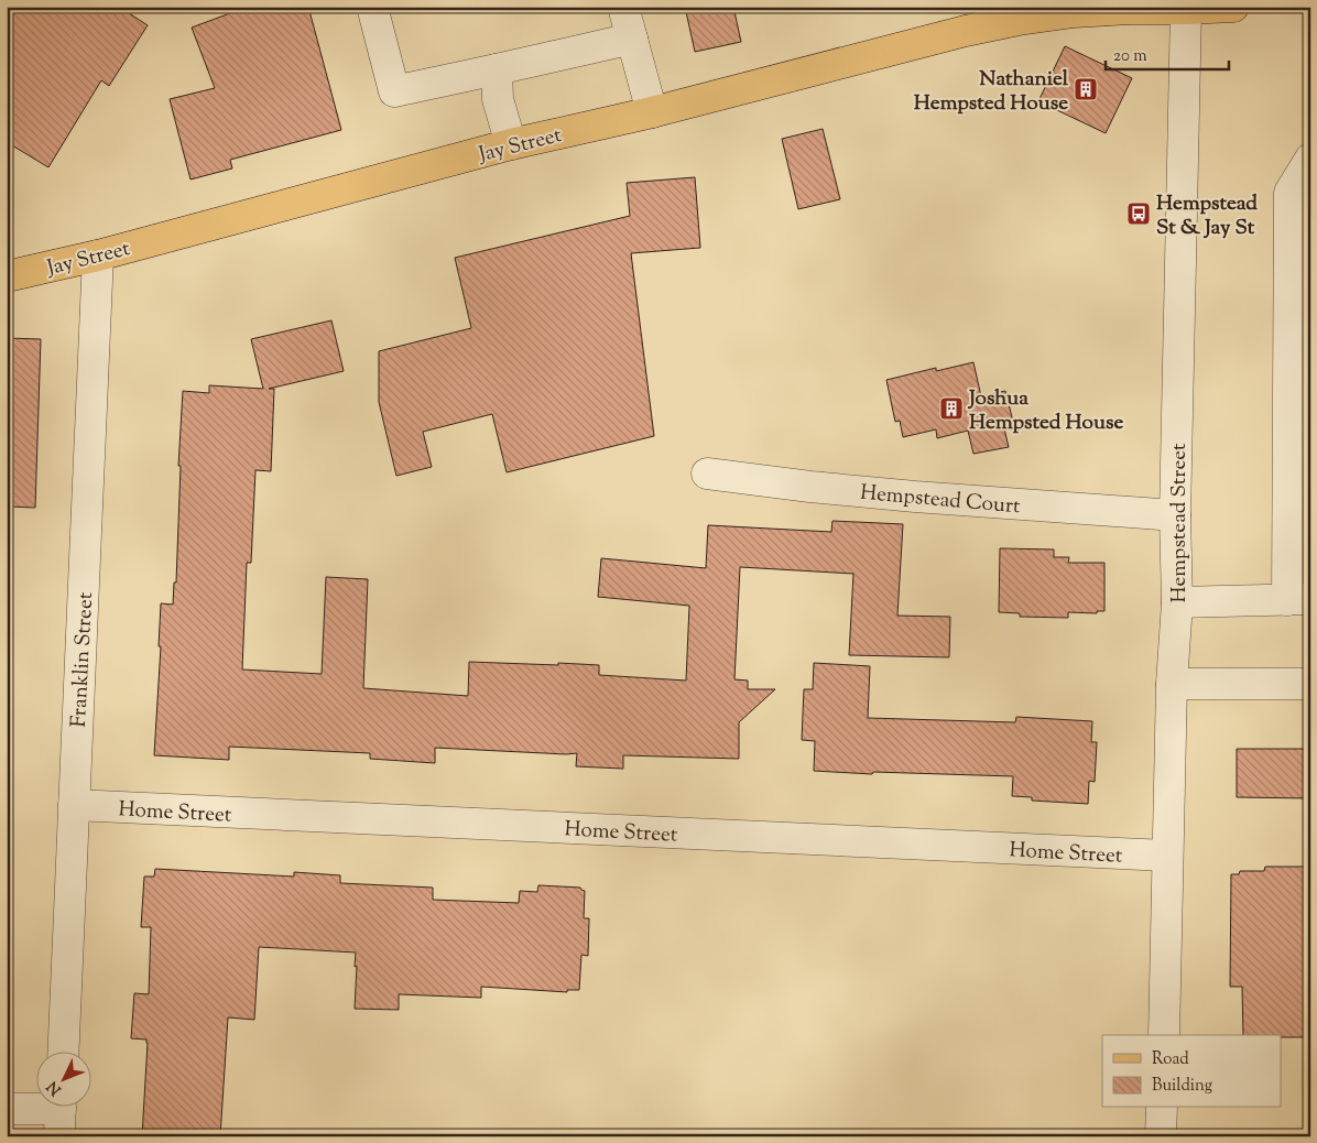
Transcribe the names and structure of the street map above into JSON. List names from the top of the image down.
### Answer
{
  "streets": {
    "main road": ["Jay Street"],
    "street": [
      "Hempstead Court",
      "Hempstead Street",
      "Franklin Street",
      "Home Street"
    ]
  },
  "crossings": [
    ["Jay Street", "Hempstead Street"],
    ["Jay Street", "Franklin Street"],
    ["Hempstead Court", "Hempstead Street"],
    ["Hempstead Street", "Home Street"],
    ["Franklin Street", "Home Street"]
  ],
  "places": {
    "building": ["Nathaniel Hempsted House", "Joshua Hempsted House"],
    "bus stop": ["Hempstead St & Jay St"]
  },
  "legend": ["Road", "Building"],
  "scale_bar": "20 m",
  "north": "bottom left"
}
